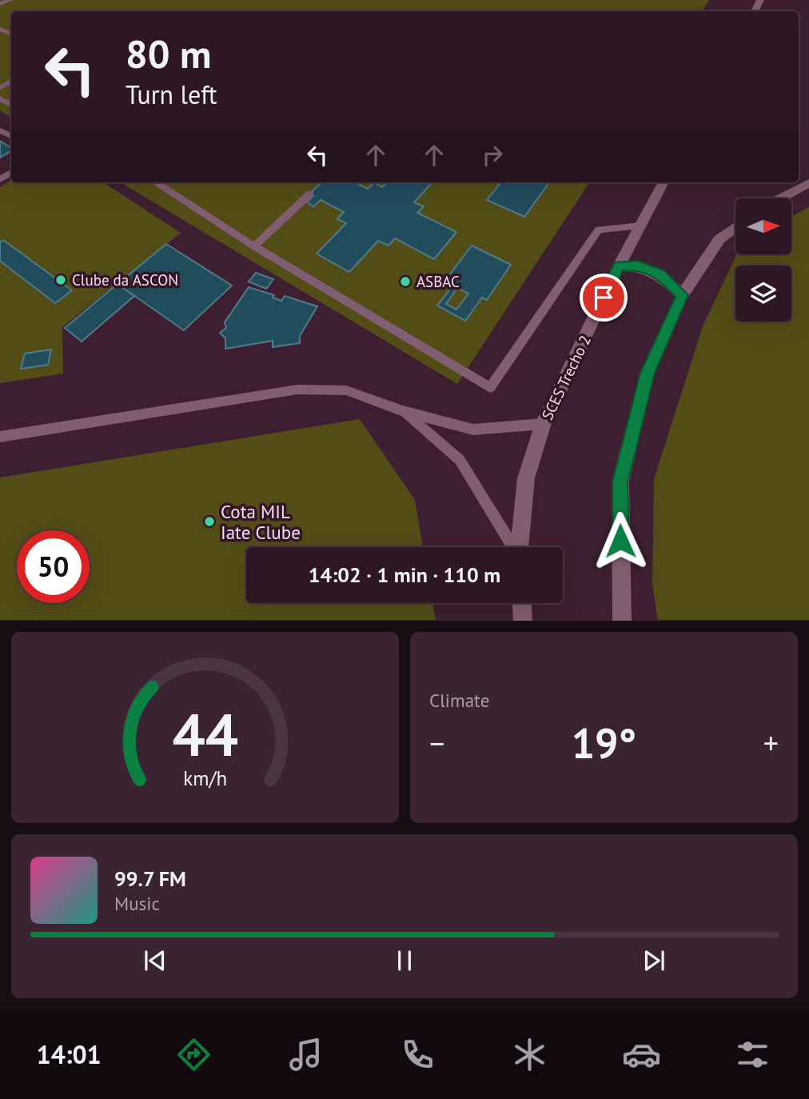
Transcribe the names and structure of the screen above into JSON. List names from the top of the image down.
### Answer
{
  "streets": {
    "main road": ["SCES Trecho 2"]
  },
  "places": ["Clube da ASCON", "ASBAC", "Cota MIL Iate Clube"],
  "north": "right",
  "page": {
    "turn": ["80 m", "Turn left"],
    "limit": "50",
    "trip": "14:02 · 1 min · 110 m",
    "tile": "Climate",
    "heat": ["−", "19°", "+"],
    "song": ["99.7 FM", "Music"],
    "tabs": "14:01",
    "gauge": ["44", "km/h"]
  }
}
